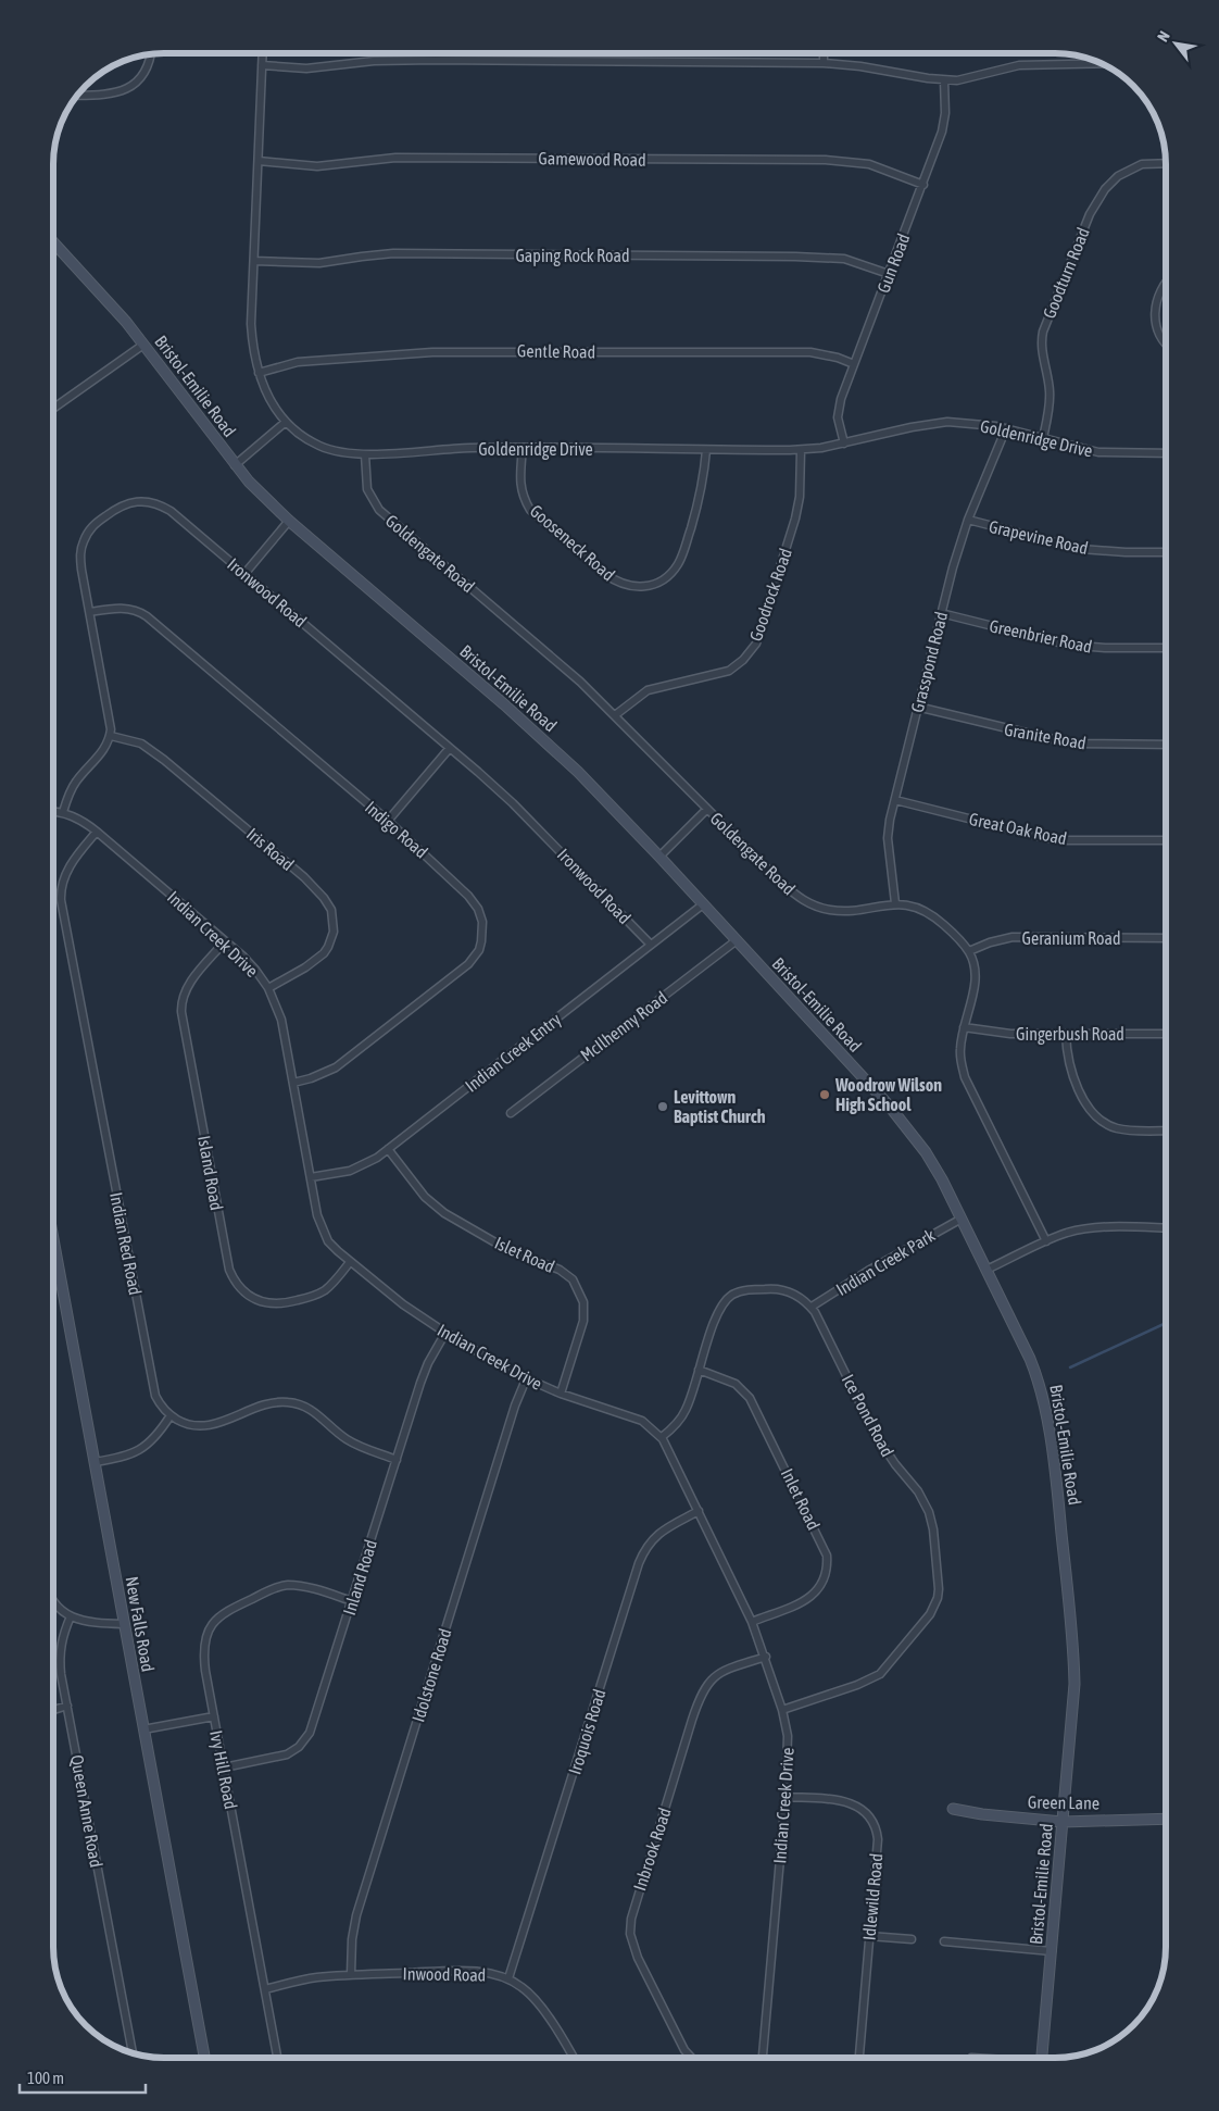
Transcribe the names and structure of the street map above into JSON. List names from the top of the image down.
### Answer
{
  "streets": {
    "street": [
      "Gamewood Road",
      "Gaping Rock Road",
      "Gun Road",
      "Goodturn Road",
      "Gentle Road",
      "Bristol-Emilie Road",
      "Goldenridge Drive",
      "Grapevine Road",
      "Gooseneck Road",
      "Goldengate Road",
      "Ironwood Road",
      "Goodrock Road",
      "Greenbrier Road",
      "Grasspond Road",
      "Granite Road",
      "Great Oak Road",
      "Indigo Road",
      "Iris Road",
      "Indian Creek Drive",
      "Geranium Road",
      "McIlhenny Road",
      "Gingerbush Road",
      "Indian Creek Entry",
      "Island Road",
      "Indian Red Road",
      "Islet Road",
      "Indian Creek Park",
      "Ice Pond Road",
      "Inlet Road",
      "Inland Road",
      "New Falls Road",
      "Idolstone Road",
      "Iroquois Road",
      "Ivy Hill Road",
      "Green Lane",
      "Queen Anne Road",
      "Inbrook Road",
      "Idlewild Road",
      "Inwood Road"
    ]
  },
  "crossings": [
    ["Gamewood Road", "Gun Road"],
    ["Gamewood Road", "Goldenridge Drive"],
    ["Gaping Rock Road", "Gun Road"],
    ["Gaping Rock Road", "Goldenridge Drive"],
    ["Gun Road", "Gentle Road"],
    ["Gun Road", "Goldenridge Drive"],
    ["Goodturn Road", "Goldenridge Drive"],
    ["Gentle Road", "Goldenridge Drive"],
    ["Bristol-Emilie Road", "McIlhenny Road"],
    ["Bristol-Emilie Road", "Indian Creek Entry"],
    ["Bristol-Emilie Road", "Indian Creek Park"],
    ["Bristol-Emilie Road", "Green Lane"],
    ["Goldenridge Drive", "Gooseneck Road"],
    ["Goldenridge Drive", "Goldengate Road"],
    ["Goldenridge Drive", "Goodrock Road"],
    ["Goldenridge Drive", "Grasspond Road"],
    ["Grapevine Road", "Grasspond Road"],
    ["Goldengate Road", "Goodrock Road"],
    ["Goldengate Road", "Grasspond Road"],
    ["Goldengate Road", "Geranium Road"],
    ["Goldengate Road", "Gingerbush Road"],
    ["Ironwood Road", "Indigo Road"],
    ["Ironwood Road", "Iris Road"],
    ["Ironwood Road", "Indian Creek Entry"],
    ["Greenbrier Road", "Grasspond Road"],
    ["Grasspond Road", "Granite Road"],
    ["Grasspond Road", "Great Oak Road"],
    ["Indigo Road", "Indian Creek Drive"],
    ["Iris Road", "Indian Creek Drive"],
    ["Indian Creek Drive", "Indian Creek Entry"],
    ["Indian Creek Drive", "Island Road"],
    ["Indian Creek Drive", "Indian Red Road"],
    ["Indian Creek Drive", "Islet Road"],
    ["Indian Creek Drive", "Ice Pond Road"],
    ["Indian Creek Drive", "Inlet Road"],
    ["Indian Creek Drive", "Inland Road"],
    ["Indian Creek Drive", "Idolstone Road"],
    ["Indian Creek Drive", "Iroquois Road"],
    ["Indian Creek Drive", "Inbrook Road"],
    ["Indian Creek Drive", "Idlewild Road"],
    ["Indian Creek Entry", "Islet Road"],
    ["Indian Creek Park", "Ice Pond Road"],
    ["Inland Road", "Ivy Hill Road"],
    ["Idolstone Road", "Inwood Road"],
    ["Iroquois Road", "Inwood Road"],
    ["Ivy Hill Road", "Inwood Road"]
  ],
  "places": ["Woodrow Wilson High School", "Levittown Baptist Church"],
  "scale_bar": "100 m",
  "north": "top left"
}
